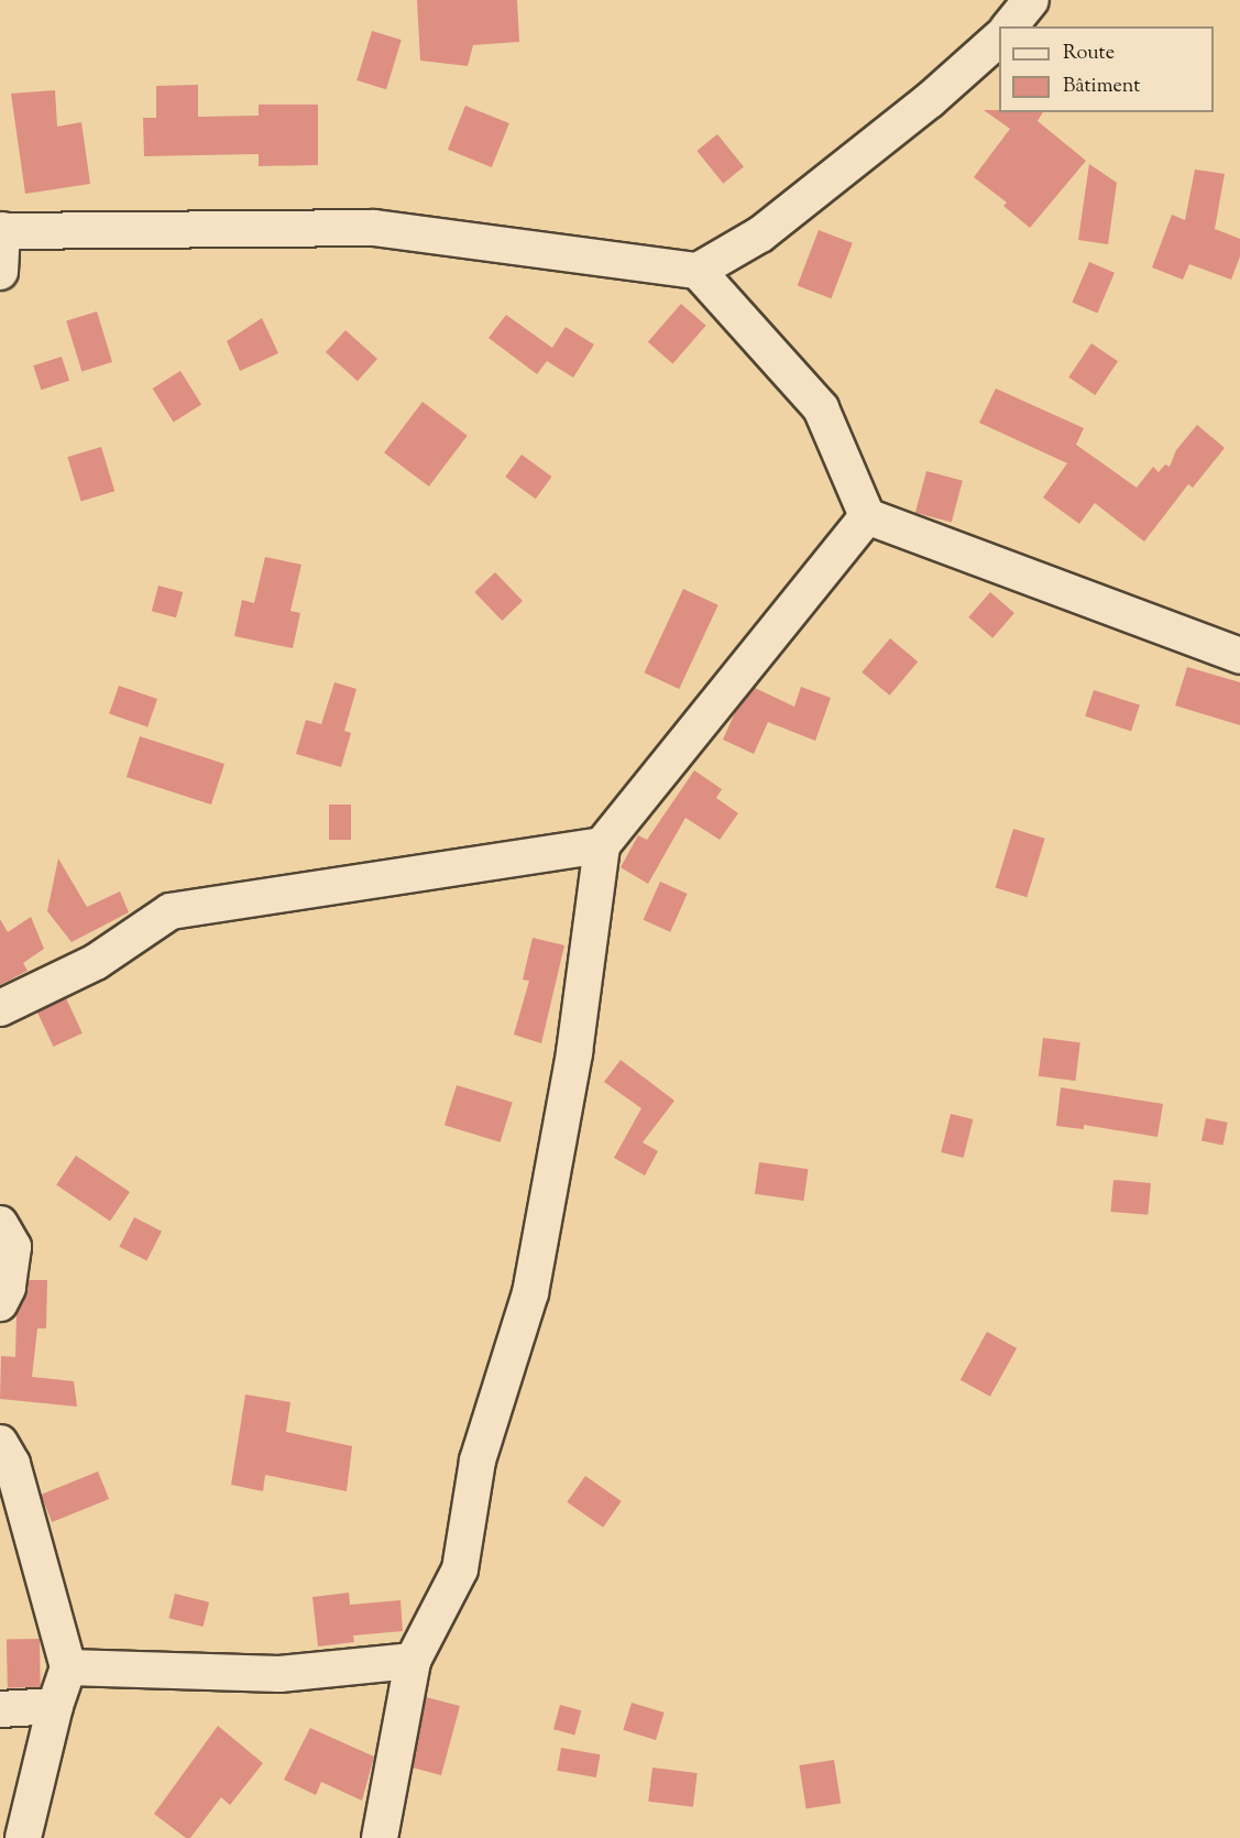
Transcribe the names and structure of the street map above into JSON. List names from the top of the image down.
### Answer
{
  "legend": ["Route", "Bâtiment"]
}
